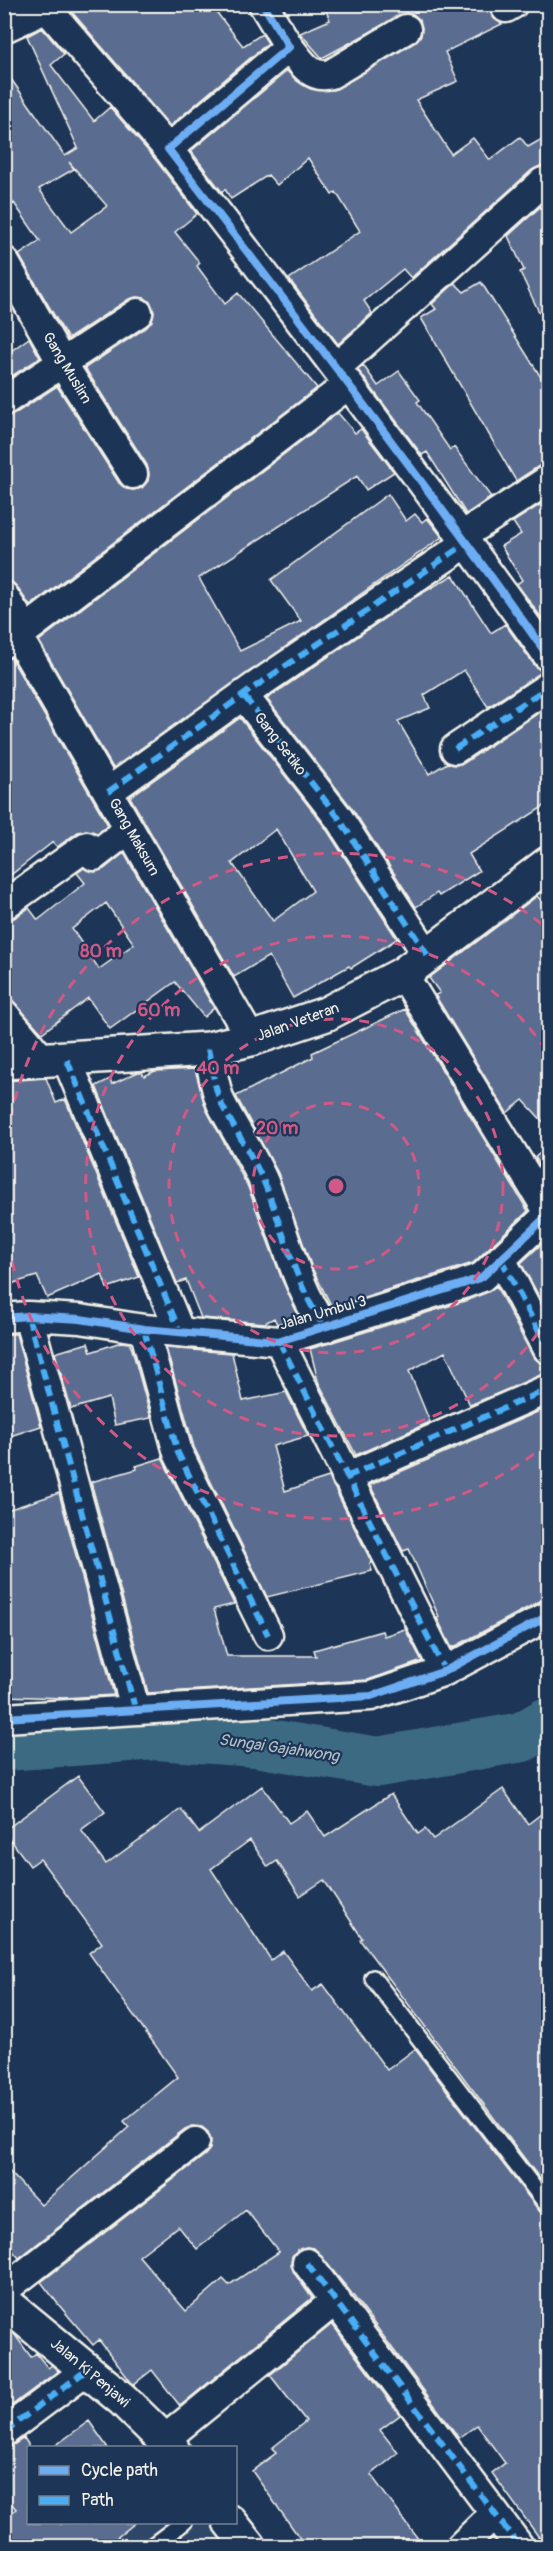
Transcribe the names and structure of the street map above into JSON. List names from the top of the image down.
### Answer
{
  "streets": {
    "main road": ["Jalan Veteran", "Jalan Ki Penjawi"],
    "street": [
      "Gang Muslim",
      "Gang Setiko",
      "Gang Maksum",
      "Jalan Umbul 3"
    ]
  },
  "crossings": [
    ["Gang Setiko", "Jalan Veteran"],
    ["Gang Setiko", "Jalan Umbul 3"],
    ["Gang Maksum", "Jalan Veteran"]
  ],
  "water": ["Sungai Gajahwong"],
  "legend": ["Cycle path", "Path"],
  "rings": [
    "80 m",
    "60 m",
    "40 m",
    "20 m"
  ]
}
